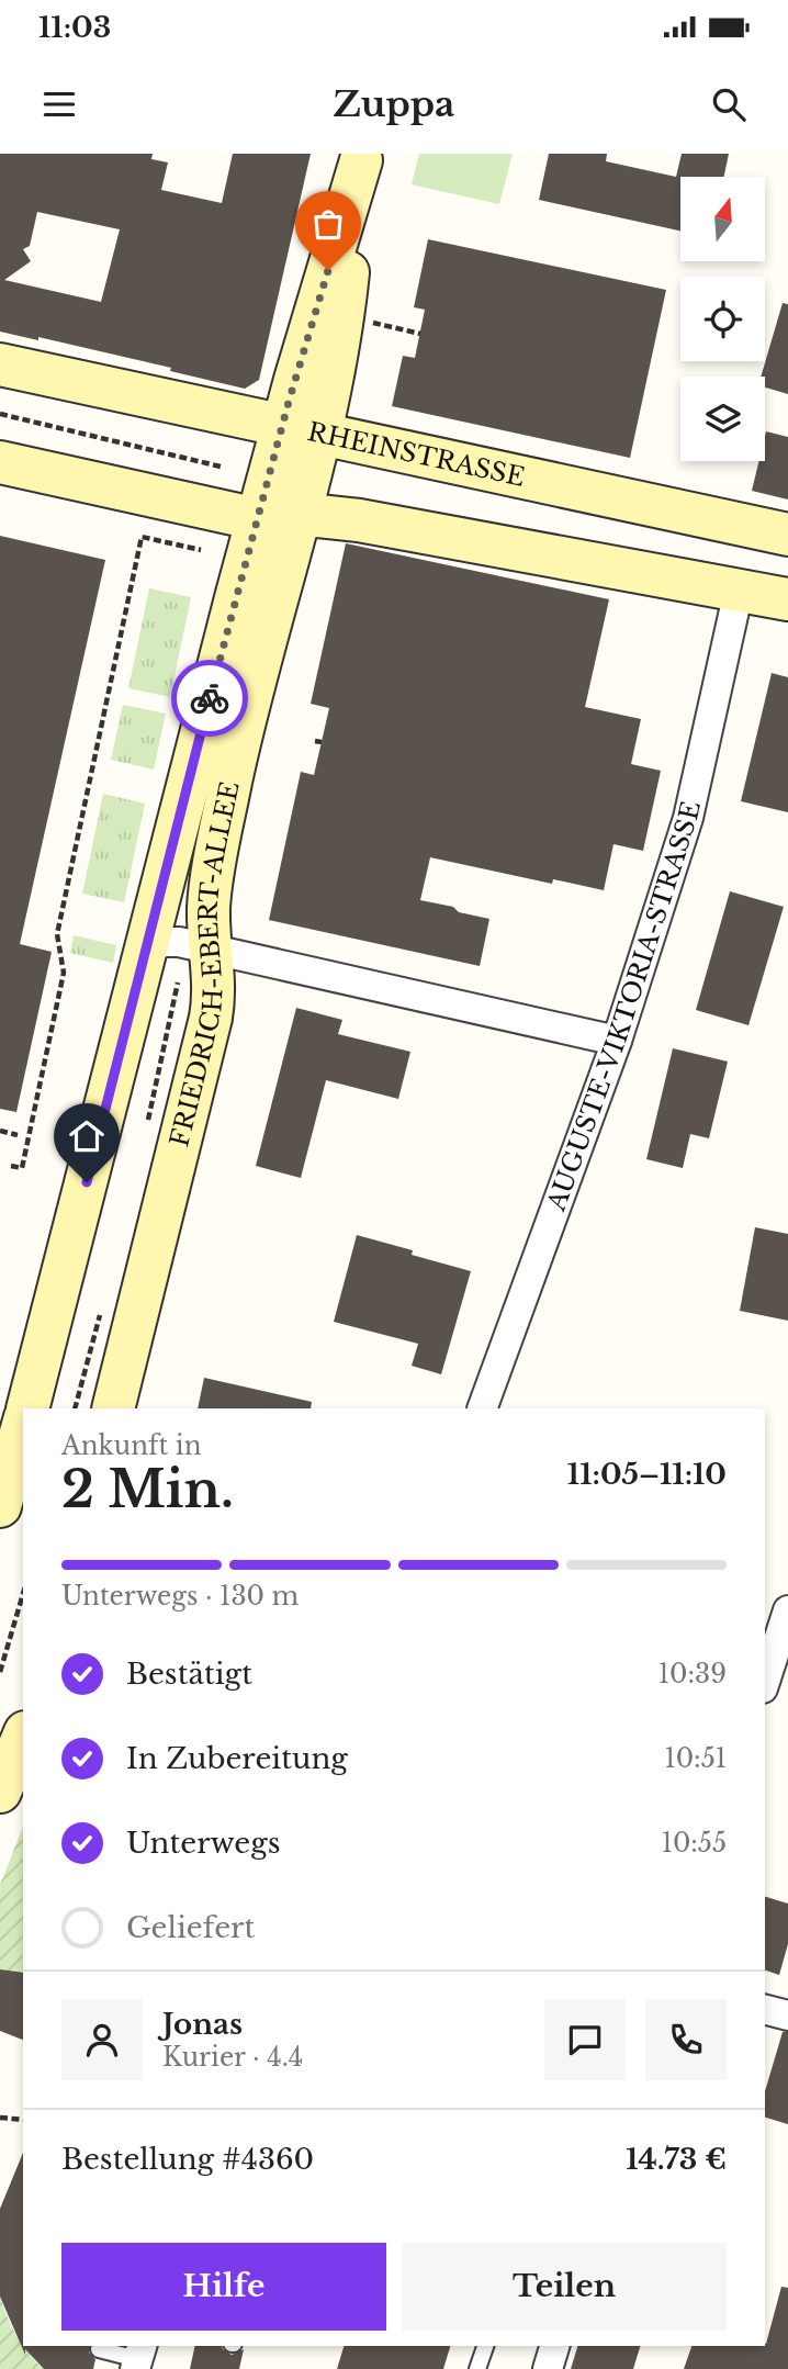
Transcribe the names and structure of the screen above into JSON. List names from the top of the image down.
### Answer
{
  "streets": {
    "main road": ["RHEINSTRASSE", "FRIEDRICH-EBERT-ALLEE"],
    "street": ["AUGUSTE-VIKTORIA-STRASSE"]
  },
  "north": "top",
  "page": {
    "status": "11:03",
    "header": "Zuppa",
    "heading": ["2 Min.", "Ankunft in", "11:05–11:10"],
    "panel": [
      "Jonas",
      "Kurier · 4.4",
      "Bestellung #4360",
      "14.73 €"
    ],
    "bar": "Unterwegs · 130 m",
    "list": [
      ["Bestätigt", "10:39"],
      ["In Zubereitung", "10:51"],
      ["Unterwegs", "10:55"],
      "Geliefert"
    ],
    "buttons": ["Hilfe", "Teilen"]
  }
}
